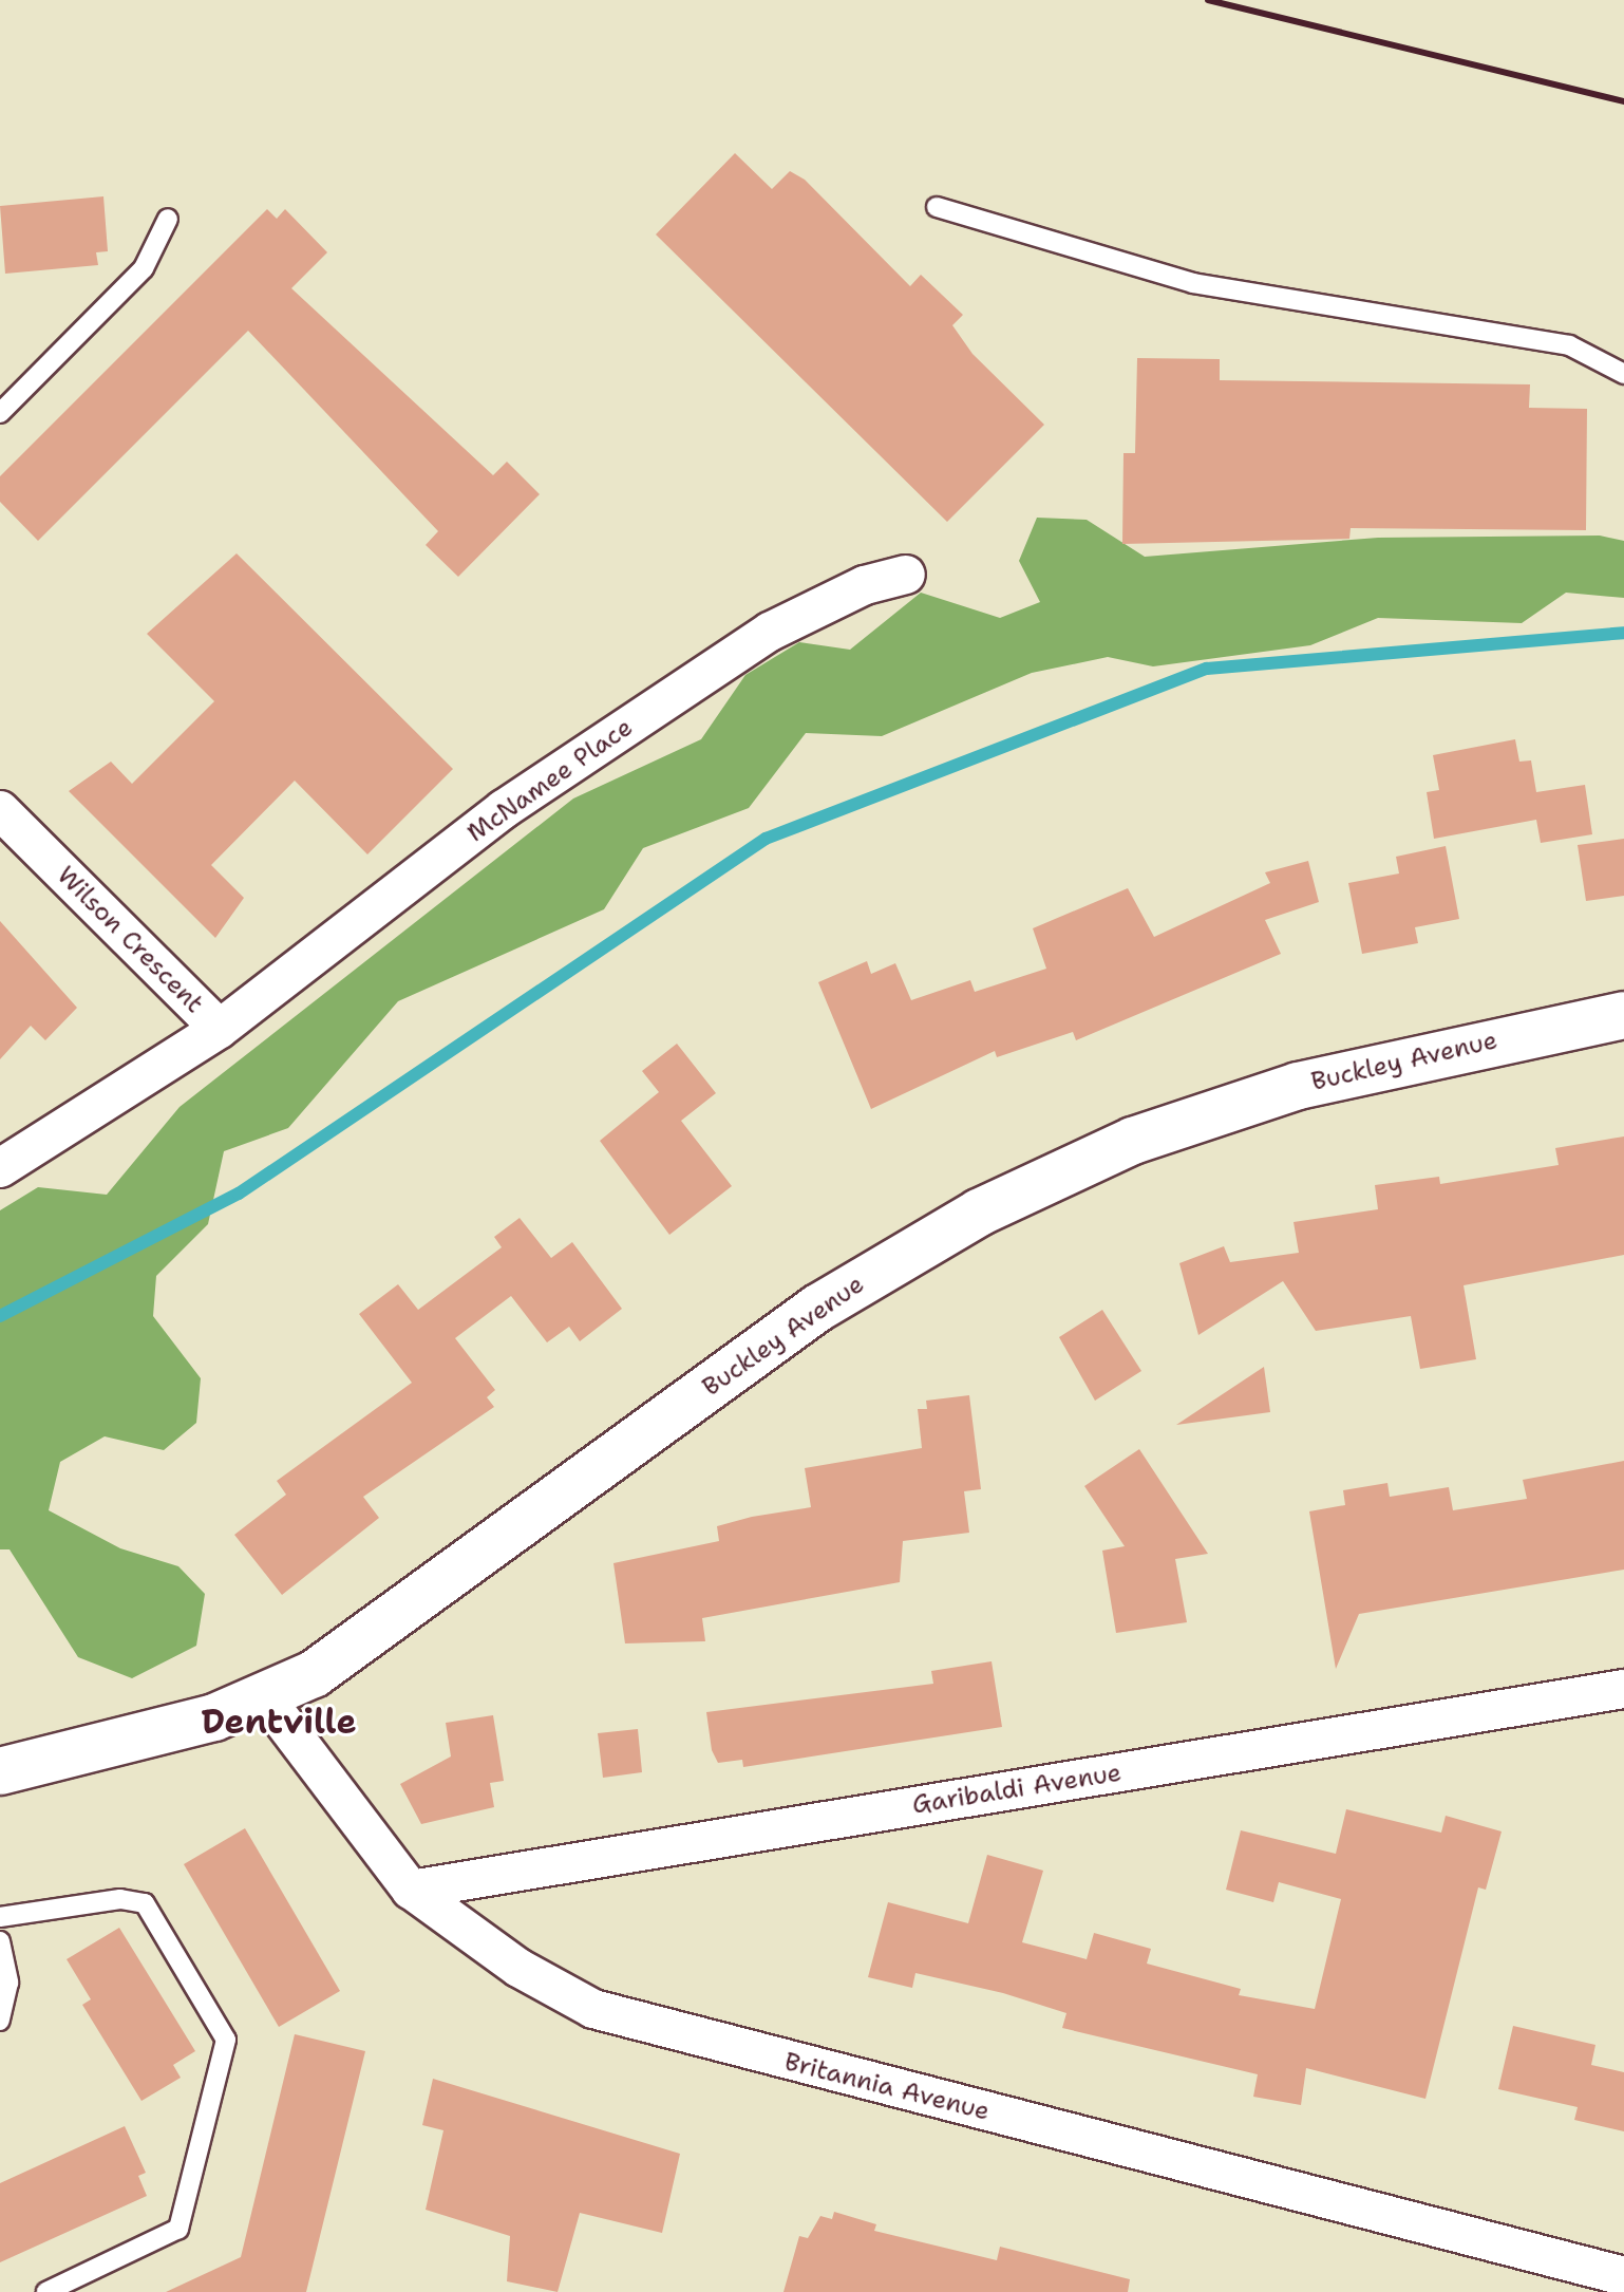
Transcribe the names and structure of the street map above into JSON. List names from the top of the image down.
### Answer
{
  "streets": {
    "street": [
      "McNamee Place",
      "Wilson Crescent",
      "Buckley Avenue",
      "Garibaldi Avenue",
      "Britannia Avenue"
    ]
  },
  "crossings": [
    ["McNamee Place", "Wilson Crescent"],
    ["Buckley Avenue", "Britannia Avenue"],
    ["Garibaldi Avenue", "Britannia Avenue"]
  ],
  "districts": ["Dentville"]
}
